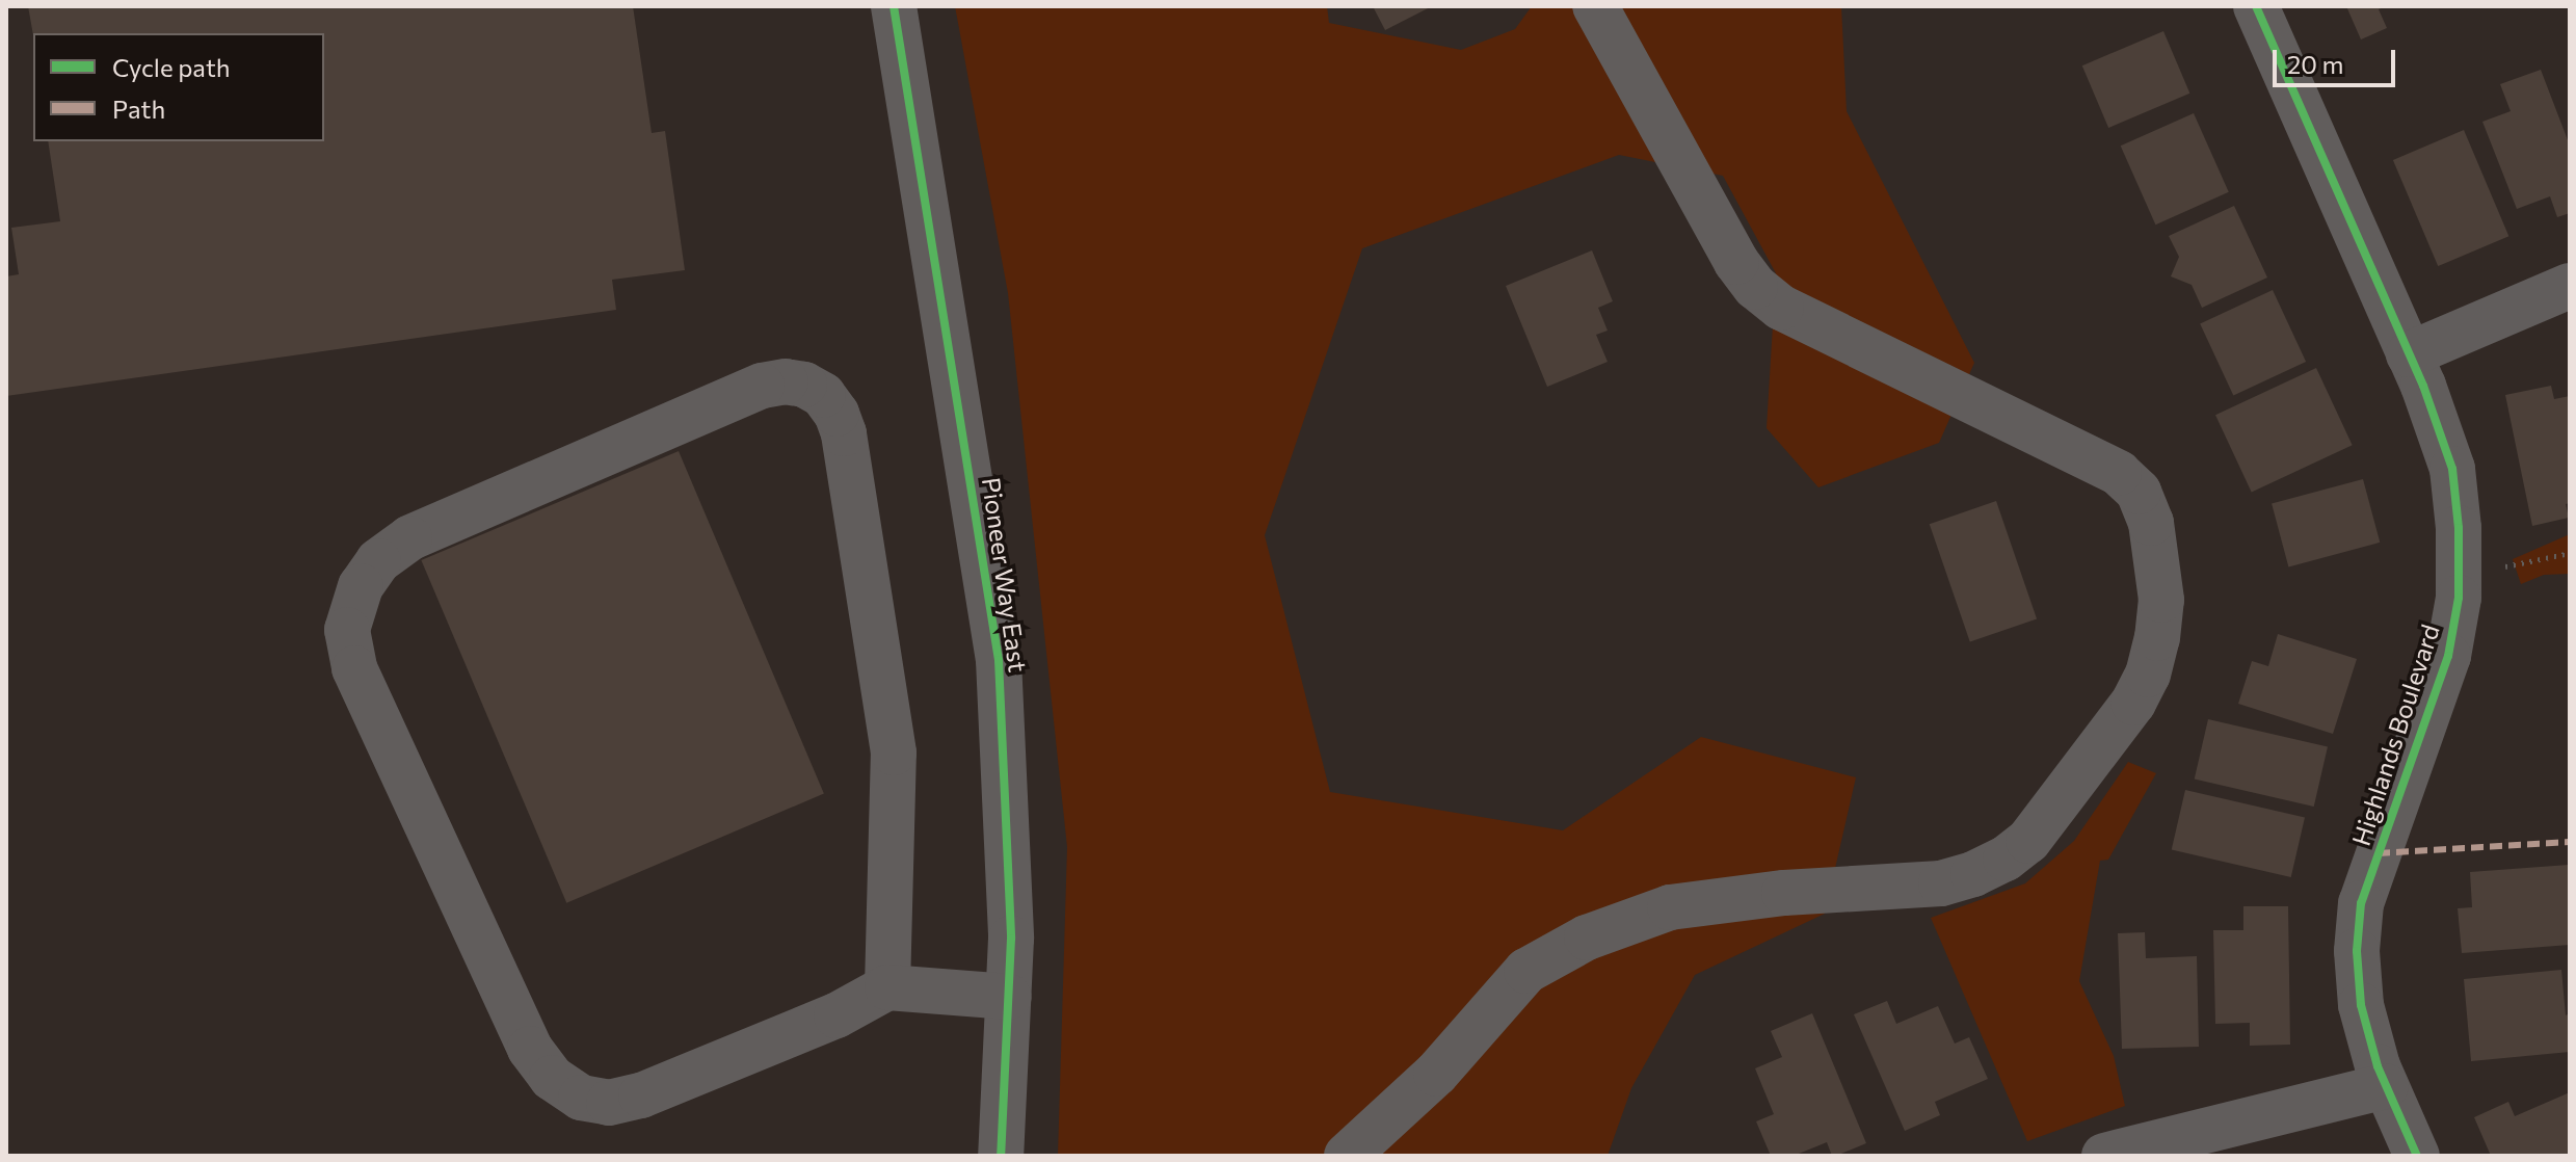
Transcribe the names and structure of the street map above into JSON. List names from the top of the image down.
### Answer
{
  "streets": {
    "street": ["Pioneer Way East", "Highlands Boulevard"]
  },
  "legend": ["Cycle path", "Path"],
  "scale_bar": "20 m"
}
